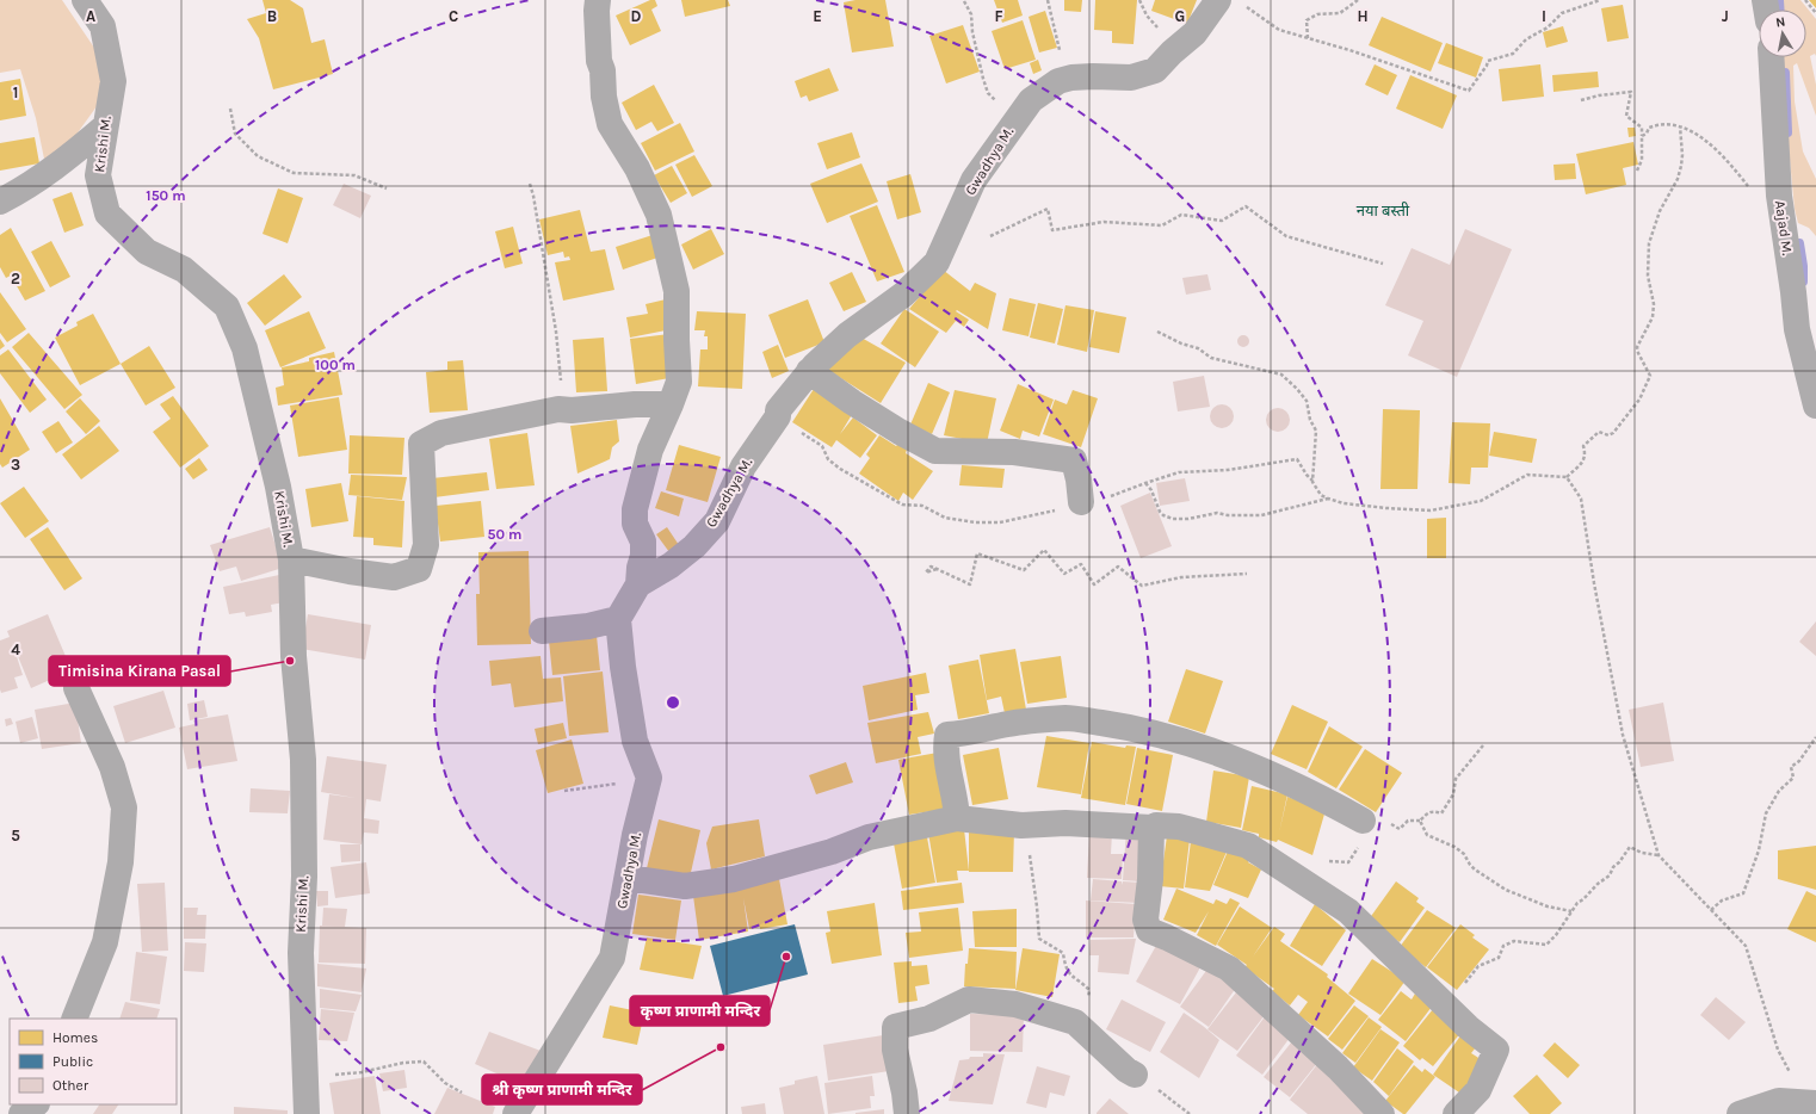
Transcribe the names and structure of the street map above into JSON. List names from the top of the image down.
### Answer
{
  "streets": {
    "street": ["Krishi M.", "Gwadhya M.", "Aajad M."]
  },
  "districts": ["नया बस्ती"],
  "places": ["Timisina Kirana Pasal", "कृष्ण प्राणामी मन्दिर", "श्री कृष्ण प्राणामी मन्दिर"],
  "legend": ["Homes", "Public", "Other"],
  "north": "top",
  "grid": {
    "columns": [
      "A",
      "B",
      "C",
      "D",
      "E",
      "F",
      "G",
      "H",
      "I",
      "J"
    ],
    "rows": [
      "1",
      "2",
      "3",
      "4",
      "5"
    ]
  },
  "rings": ["150 m", "100 m", "50 m"]
}
